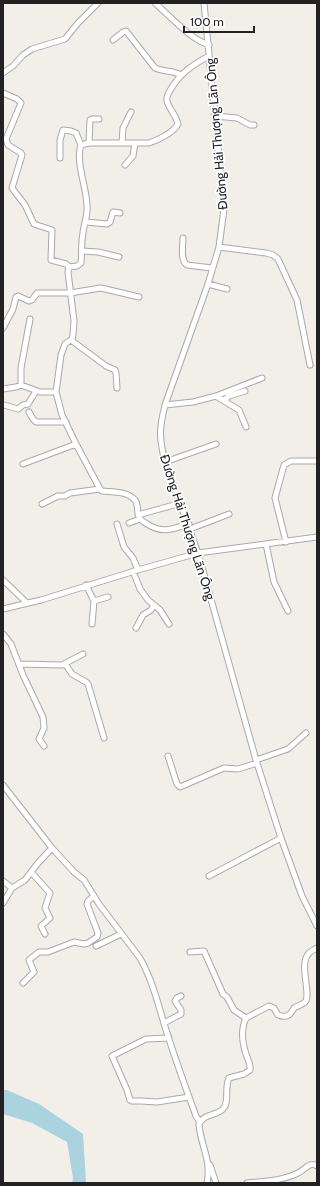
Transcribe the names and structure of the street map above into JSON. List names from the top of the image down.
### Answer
{
  "streets": {
    "street": ["Đường Hải Thượng Lãn Ông"]
  },
  "scale_bar": "100 m"
}
